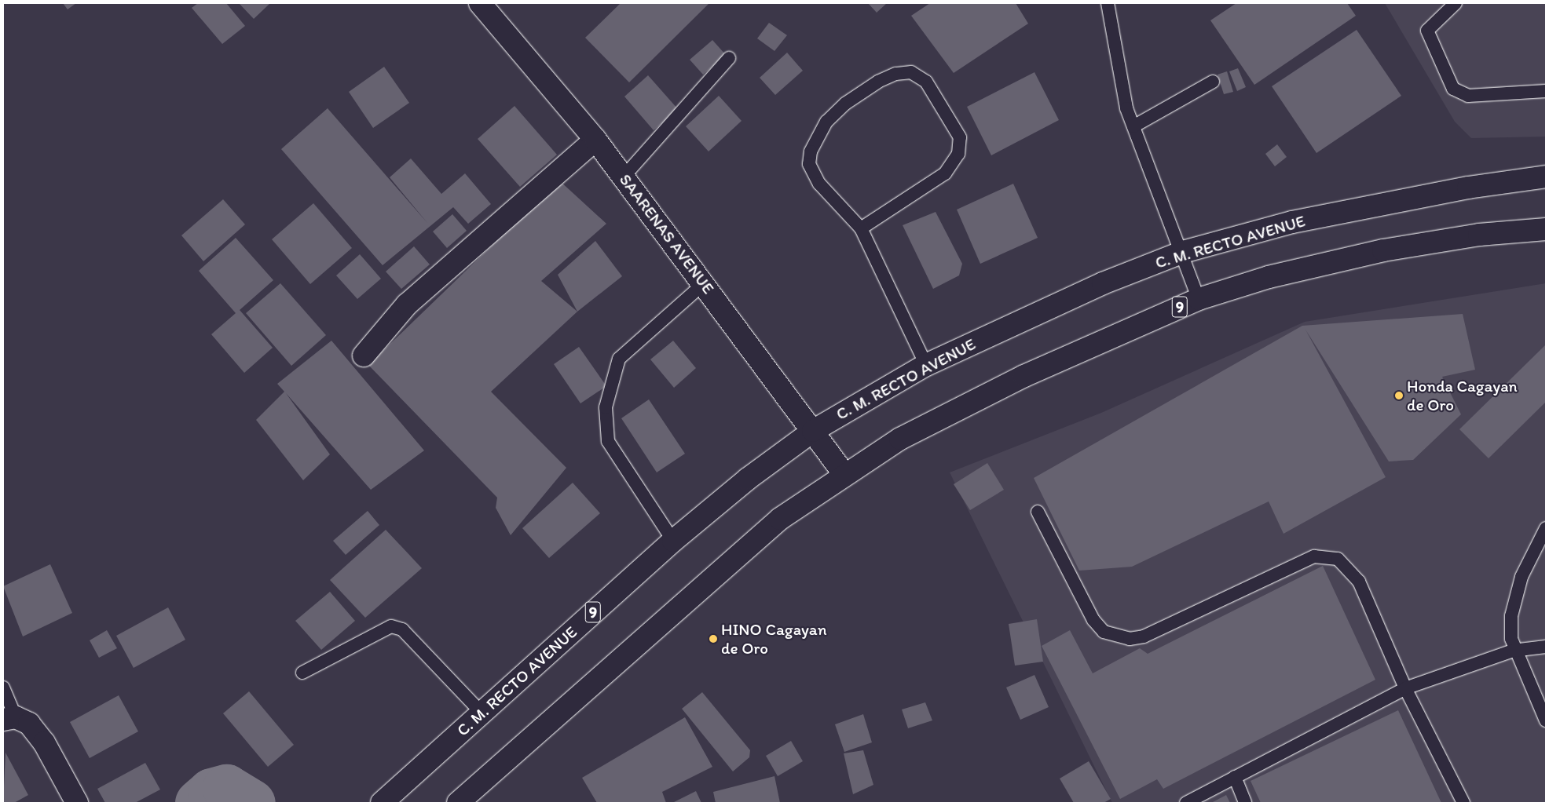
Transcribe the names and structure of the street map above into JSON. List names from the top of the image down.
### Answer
{
  "streets": {
    "main road": ["SAARENAS AVENUE", "C. M. RECTO AVENUE", "9"]
  },
  "crossings": [
    ["SAARENAS AVENUE", "C. M. RECTO AVENUE"],
    ["SAARENAS AVENUE", "9"]
  ],
  "places": ["Honda Cagayan de Oro", "HINO Cagayan de Oro"]
}
